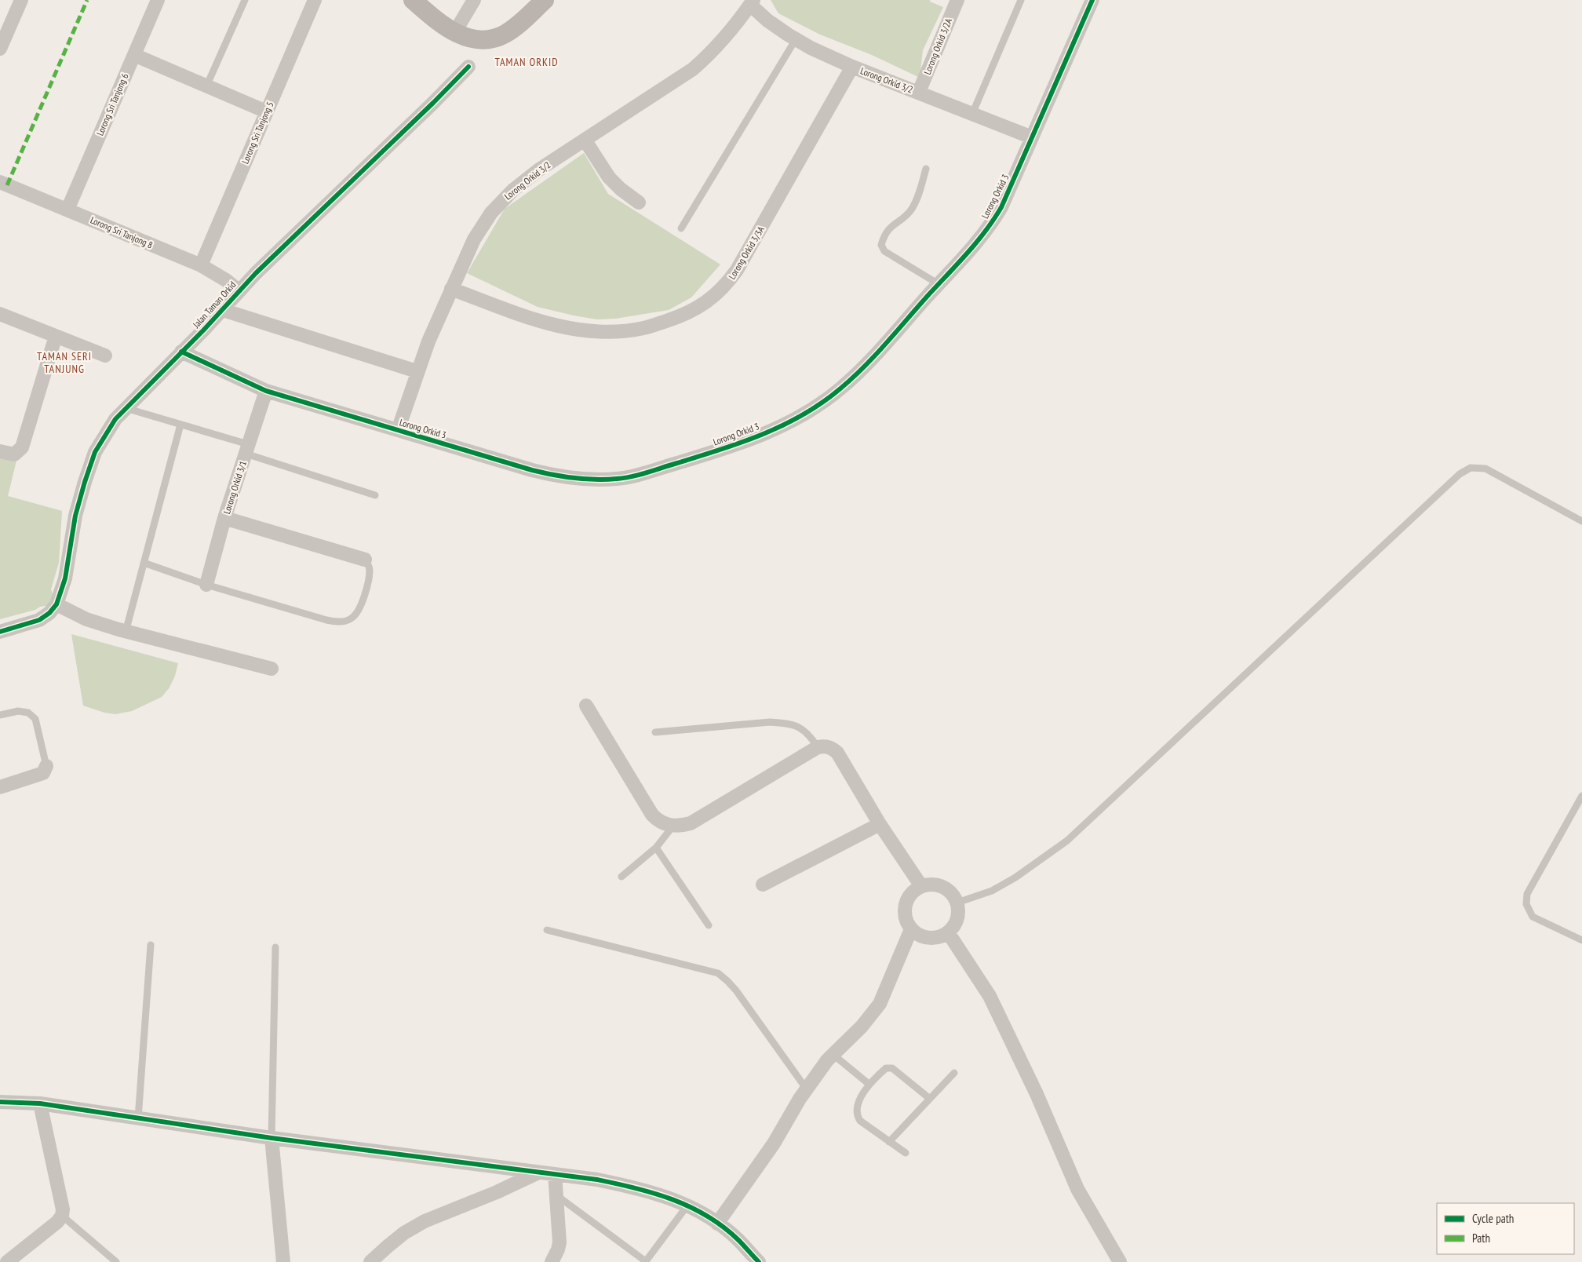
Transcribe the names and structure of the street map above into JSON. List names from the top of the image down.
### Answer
{
  "streets": {
    "street": [
      "Lorong Orkid 3/2A",
      "Lorong Orkid 3/2",
      "Lorong Sri Tanjong 6",
      "Lorong Sri Tanjong 5",
      "Lorong Orkid 3",
      "Lorong Sri Tanjong 8",
      "Lorong Orkid 3/3A",
      "Jalan Taman Orkid",
      "Lorong Orkid 3/1"
    ]
  },
  "crossings": [
    ["Lorong Orkid 3/2A", "Lorong Orkid 3/2"],
    ["Lorong Orkid 3/2", "Lorong Orkid 3"],
    ["Lorong Orkid 3/2", "Lorong Orkid 3/3A"],
    ["Lorong Sri Tanjong 6", "Lorong Sri Tanjong 8"],
    ["Lorong Sri Tanjong 5", "Lorong Sri Tanjong 8"],
    ["Lorong Orkid 3", "Jalan Taman Orkid"],
    ["Lorong Orkid 3", "Lorong Orkid 3/1"],
    ["Lorong Sri Tanjong 8", "Jalan Taman Orkid"]
  ],
  "districts": ["TAMAN ORKID", "TAMAN SERI TANJUNG"],
  "legend": ["Cycle path", "Path"]
}
